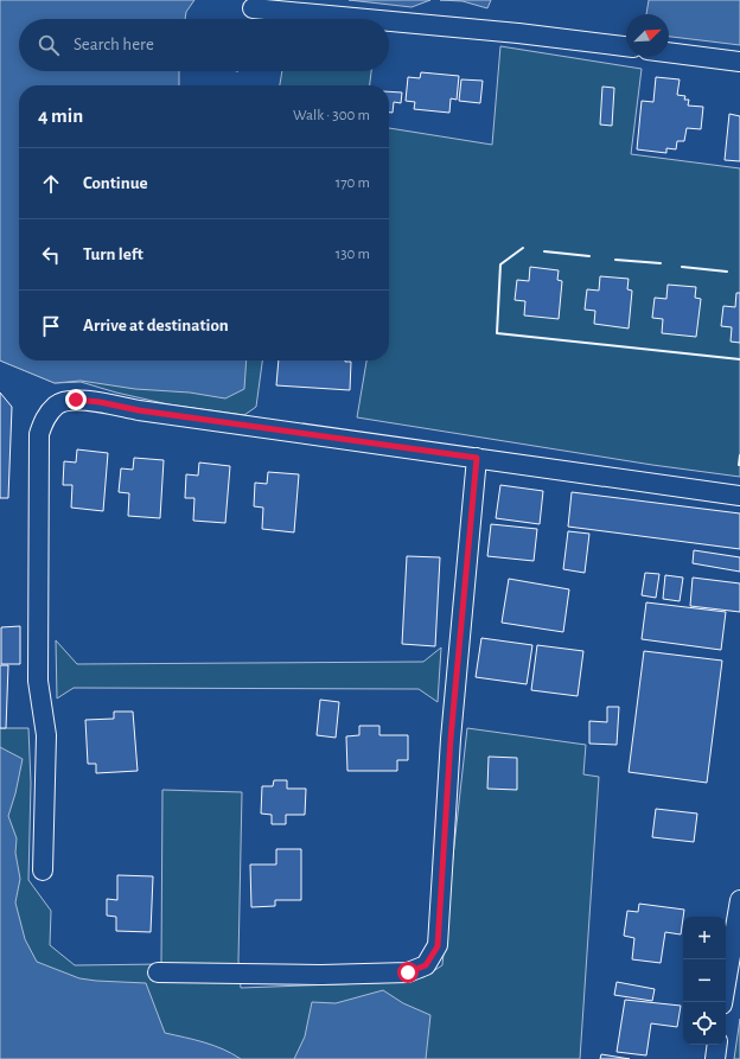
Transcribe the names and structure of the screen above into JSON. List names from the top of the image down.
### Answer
{
  "north": "top right",
  "page": {
    "search": "Search here",
    "heading": ["4 min", "Walk · 300 m"],
    "list": [
      ["Continue", "170 m"],
      ["Turn left", "130 m"],
      "Arrive at destination"
    ],
    "map_buttons": ["+", "−"]
  }
}
